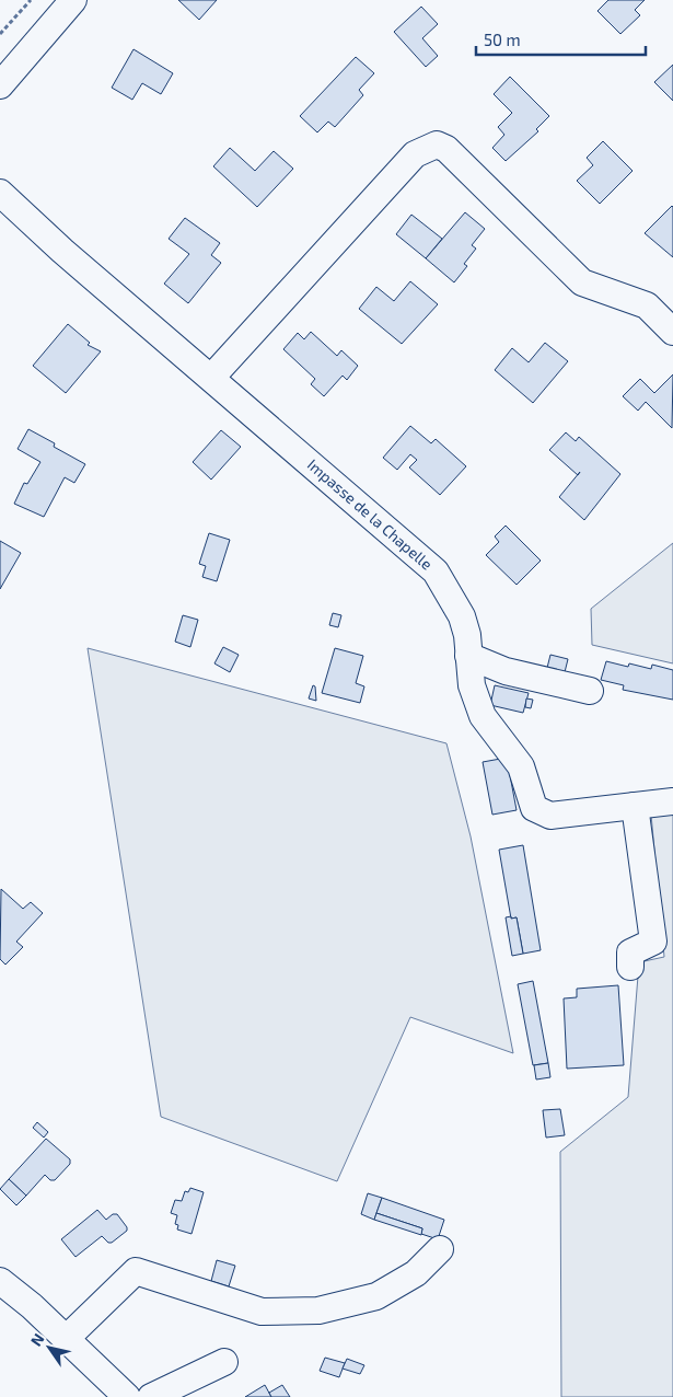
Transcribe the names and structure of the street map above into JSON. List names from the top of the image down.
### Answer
{
  "streets": {
    "street": ["Impasse de la Chapelle"]
  },
  "scale_bar": "50 m",
  "north": "top left"
}
